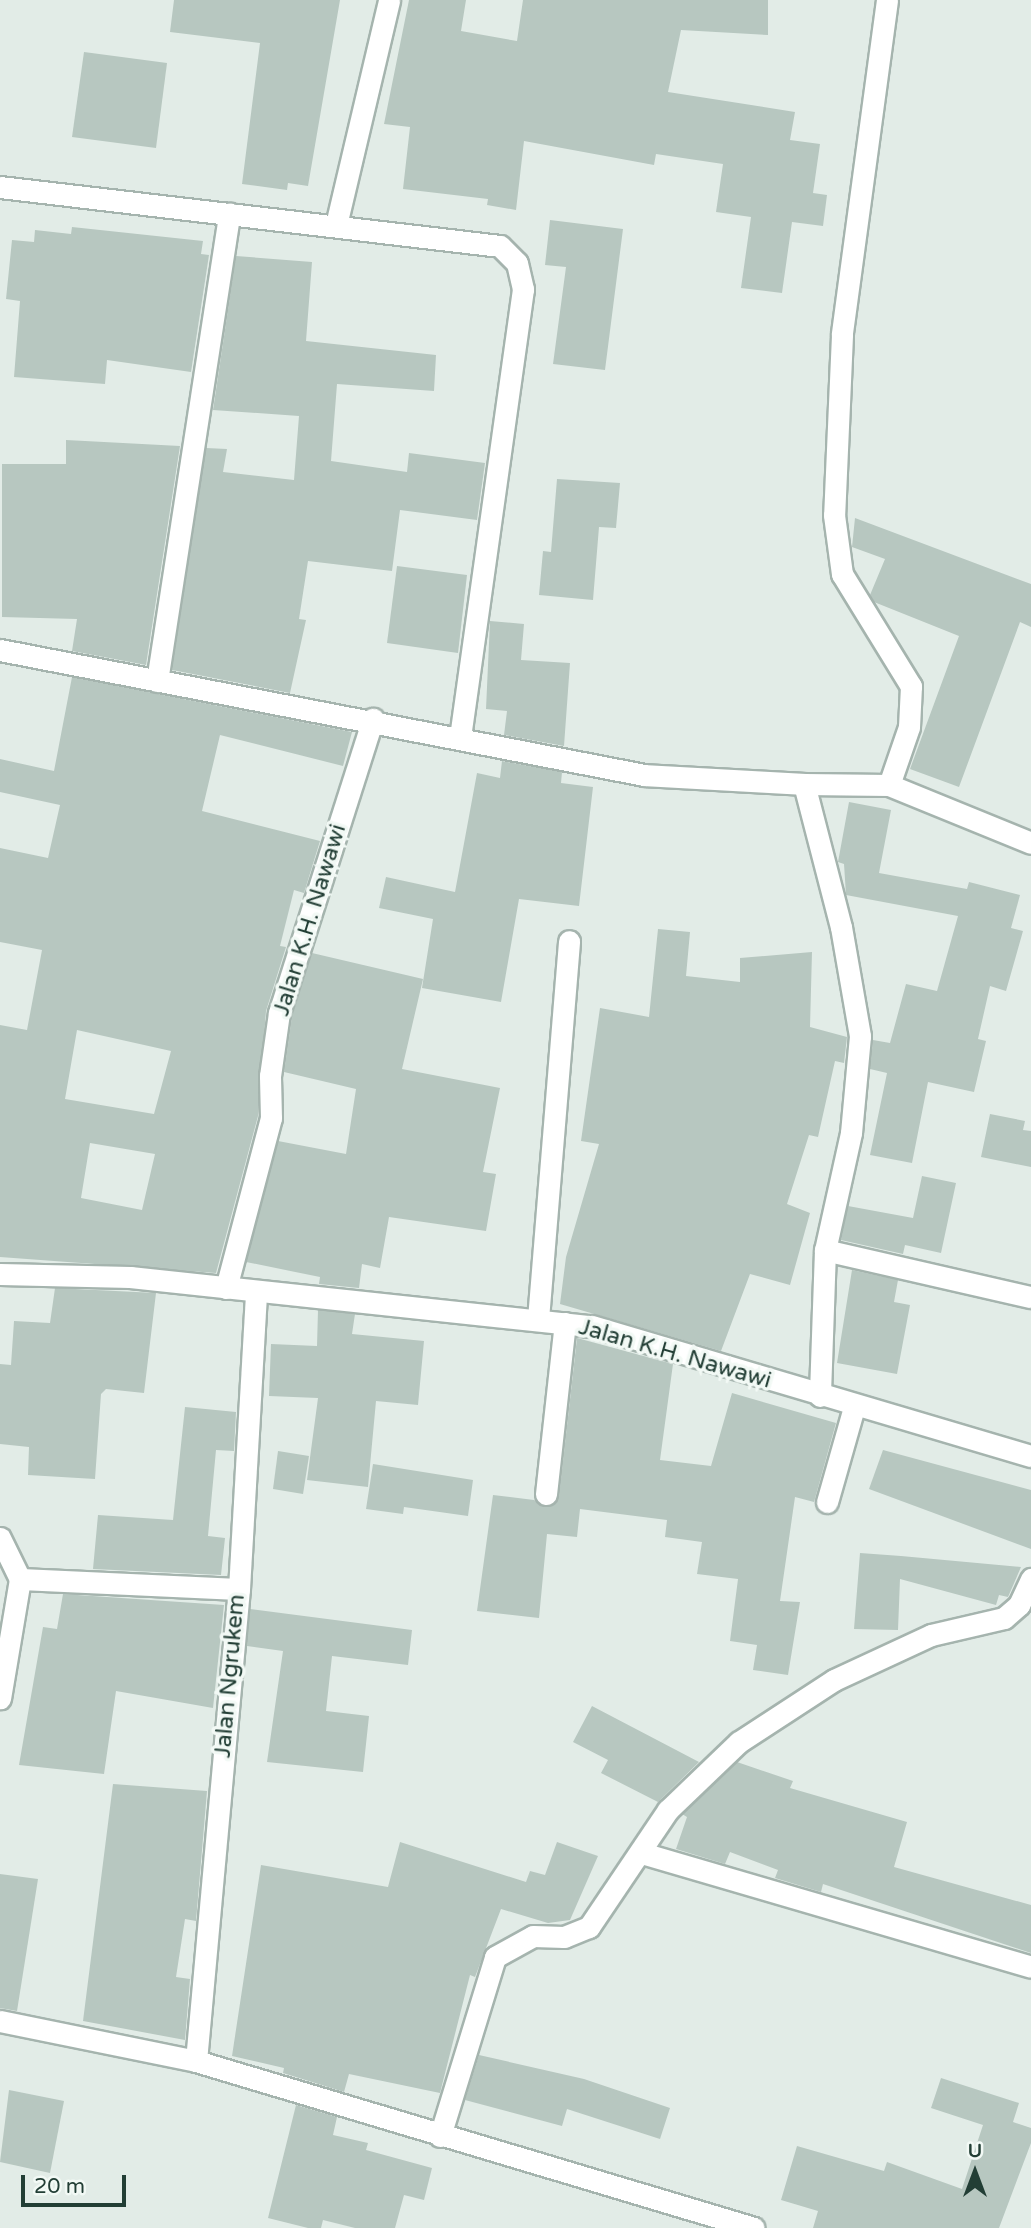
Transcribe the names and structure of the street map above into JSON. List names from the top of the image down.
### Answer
{
  "streets": {
    "street": ["Jalan K.H. Nawawi", "Jalan Ngrukem"]
  },
  "crossings": [
    ["Jalan K.H. Nawawi", "Jalan Ngrukem"]
  ],
  "scale_bar": "20 m",
  "north": "top"
}
